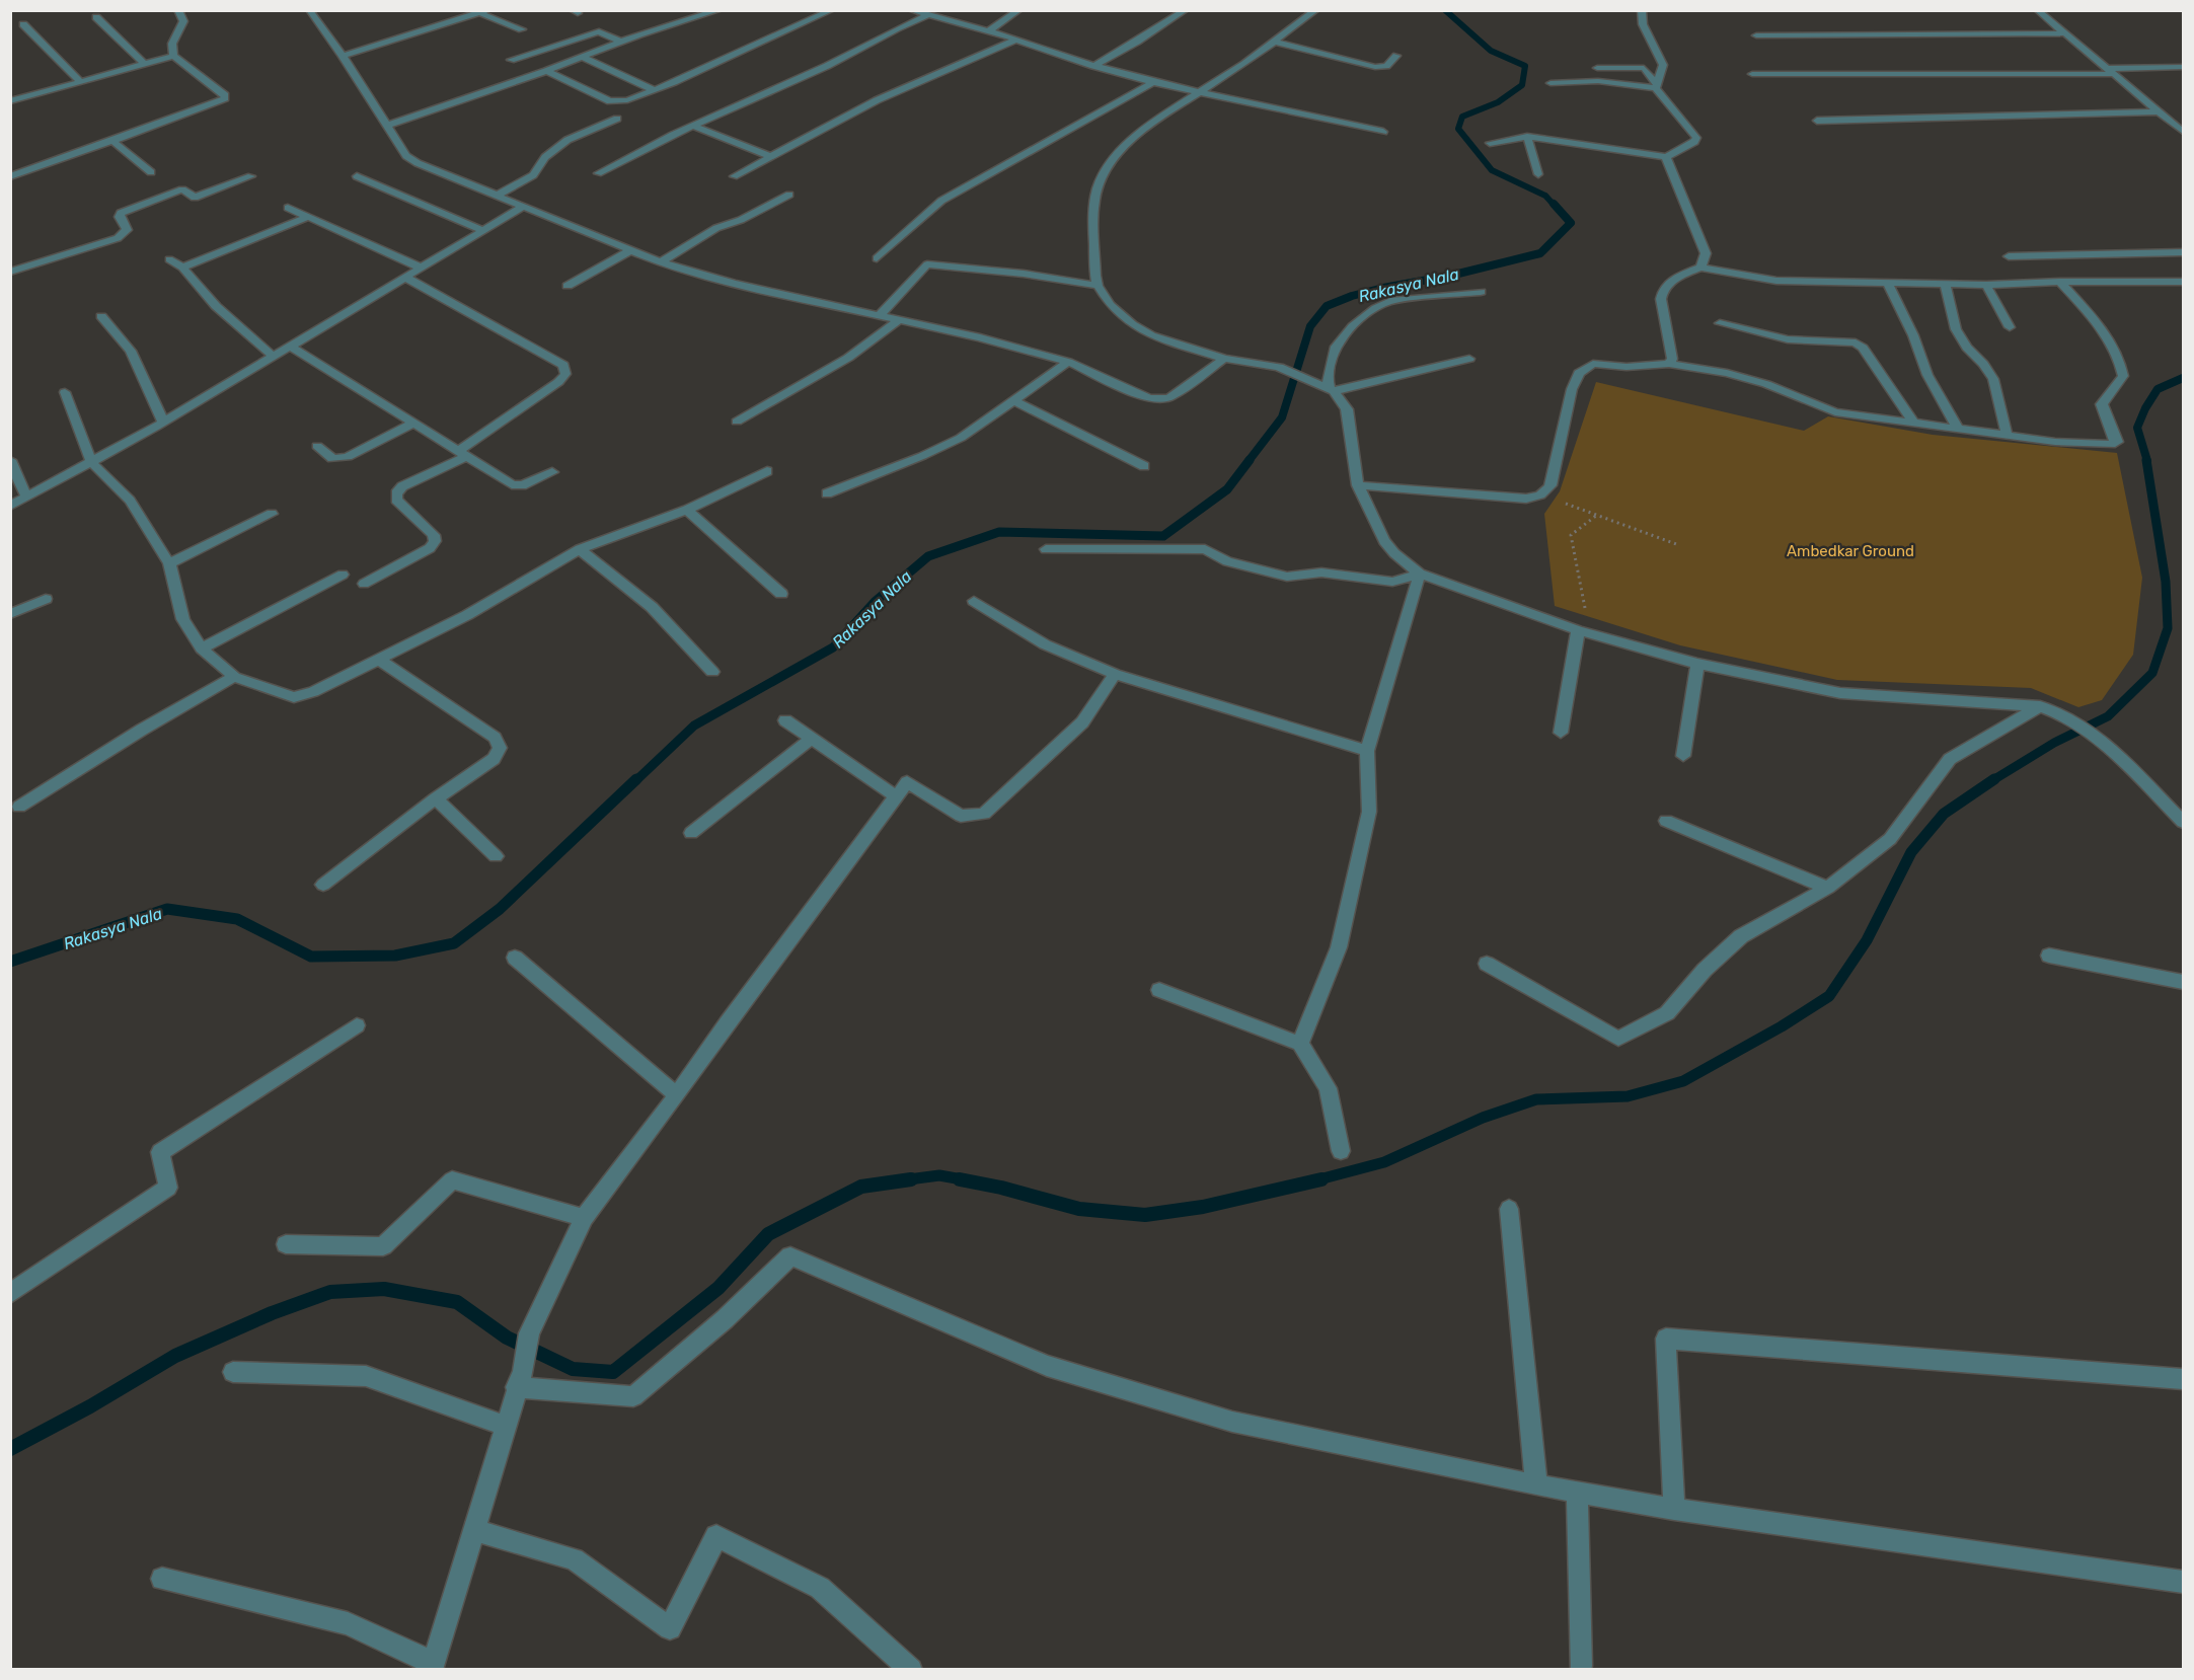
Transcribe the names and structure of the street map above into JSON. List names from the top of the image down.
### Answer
{
  "water": ["Rakasya Nala"],
  "parks": ["Ambedkar Ground"]
}
